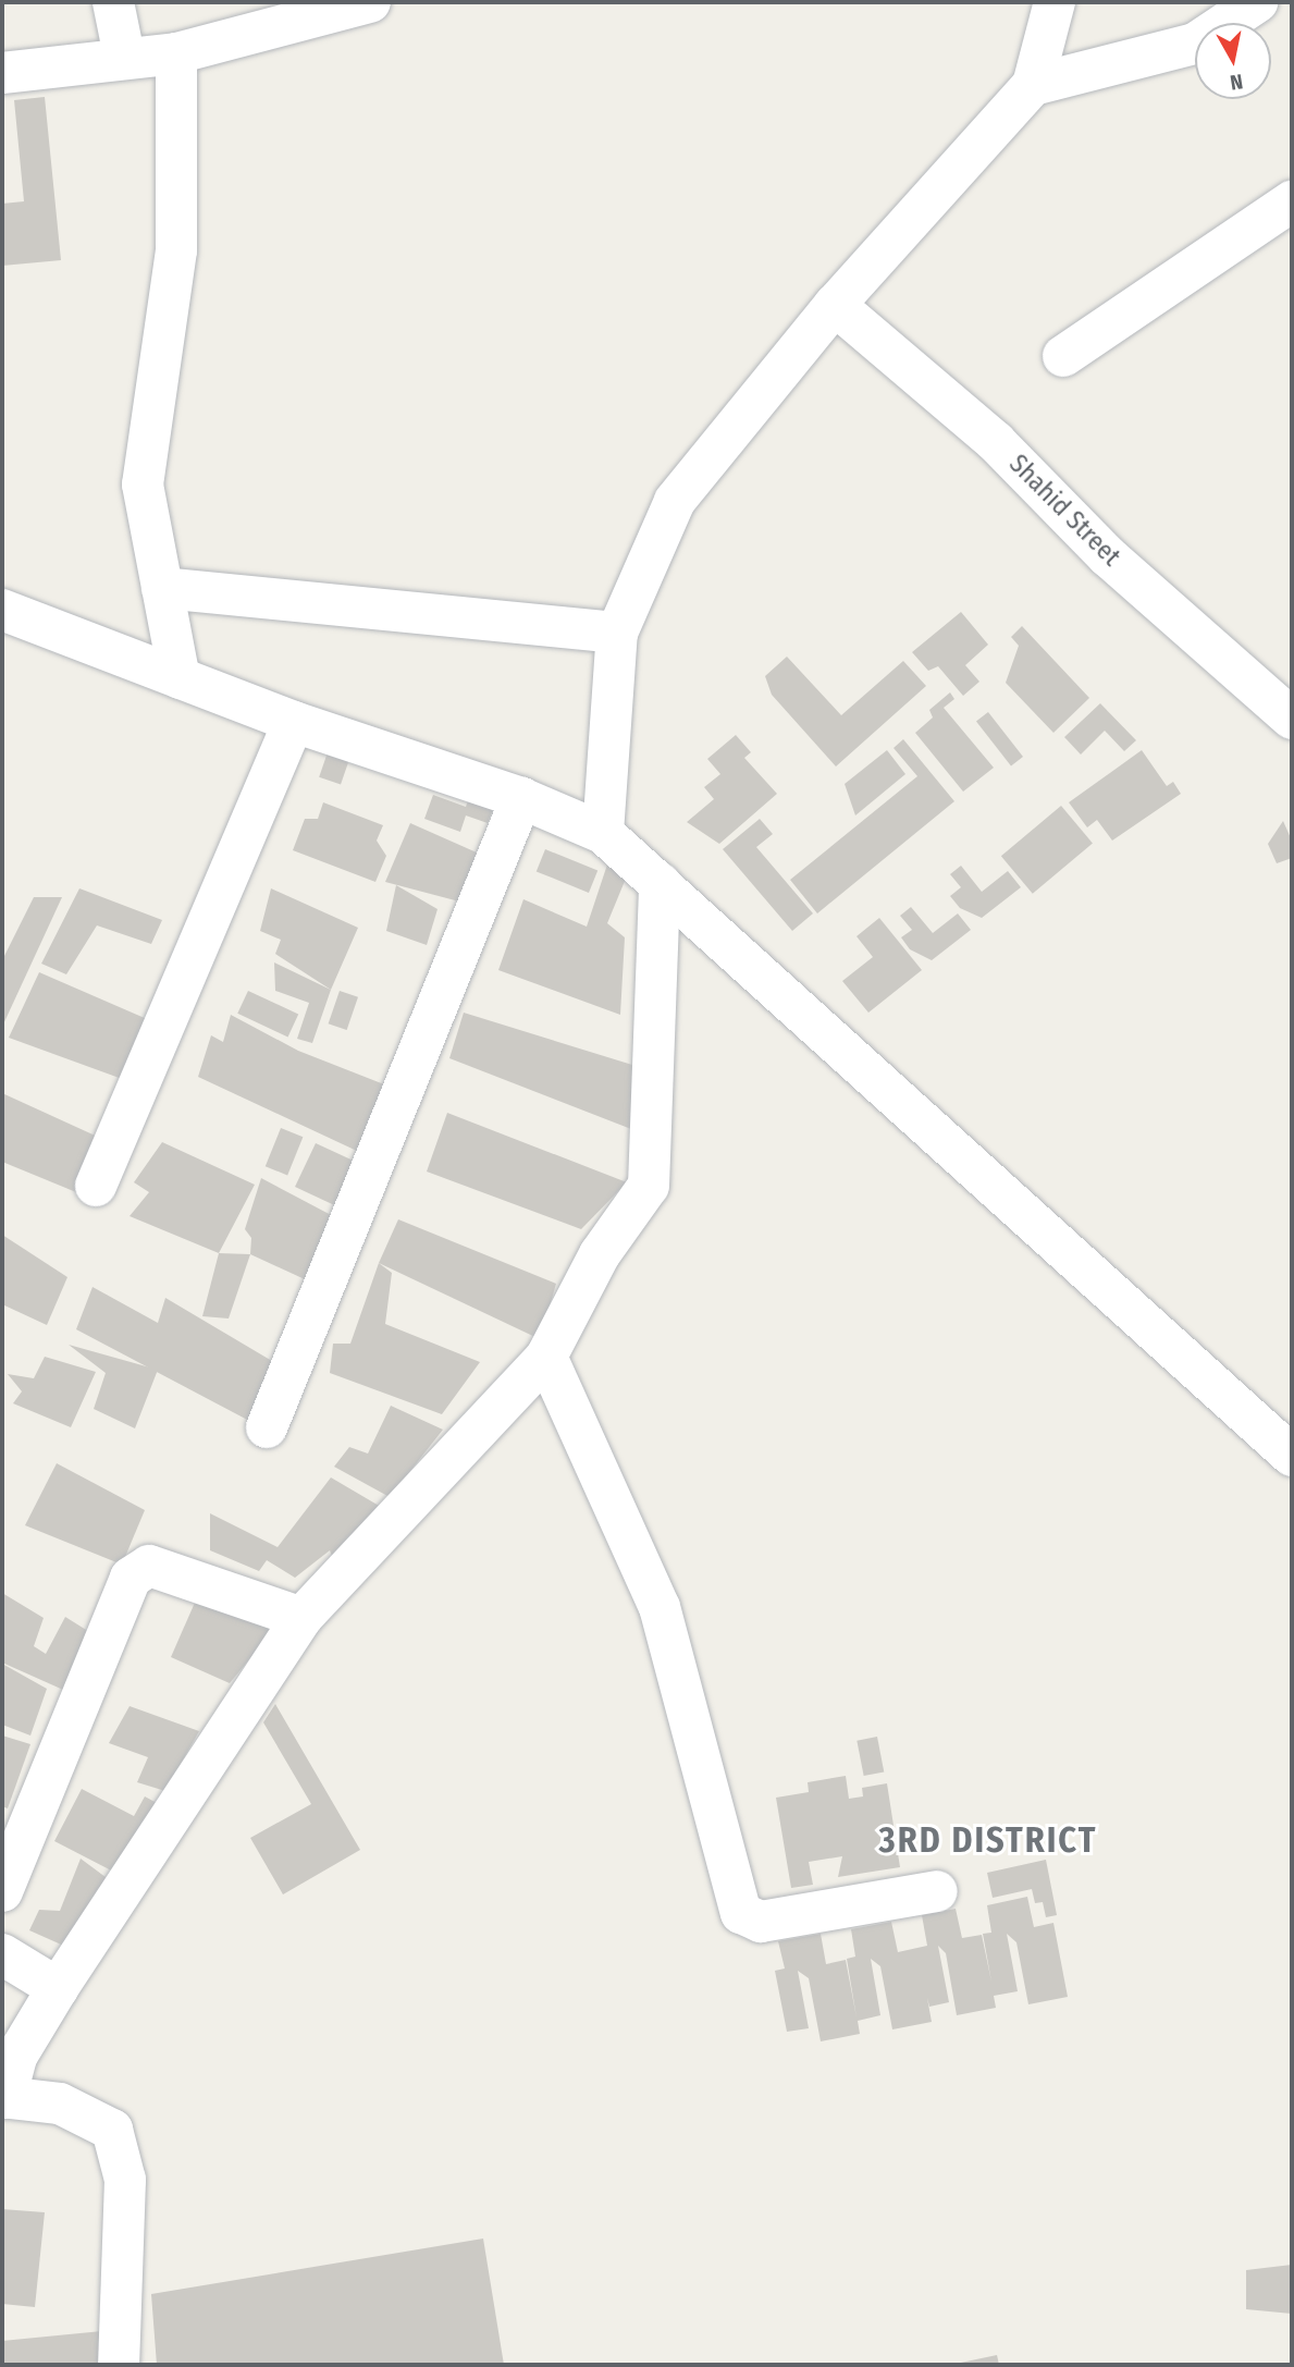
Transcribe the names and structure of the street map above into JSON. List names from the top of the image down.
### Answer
{
  "streets": {
    "street": ["Shahid Street"]
  },
  "districts": ["3RD DISTRICT"],
  "north": "bottom"
}
